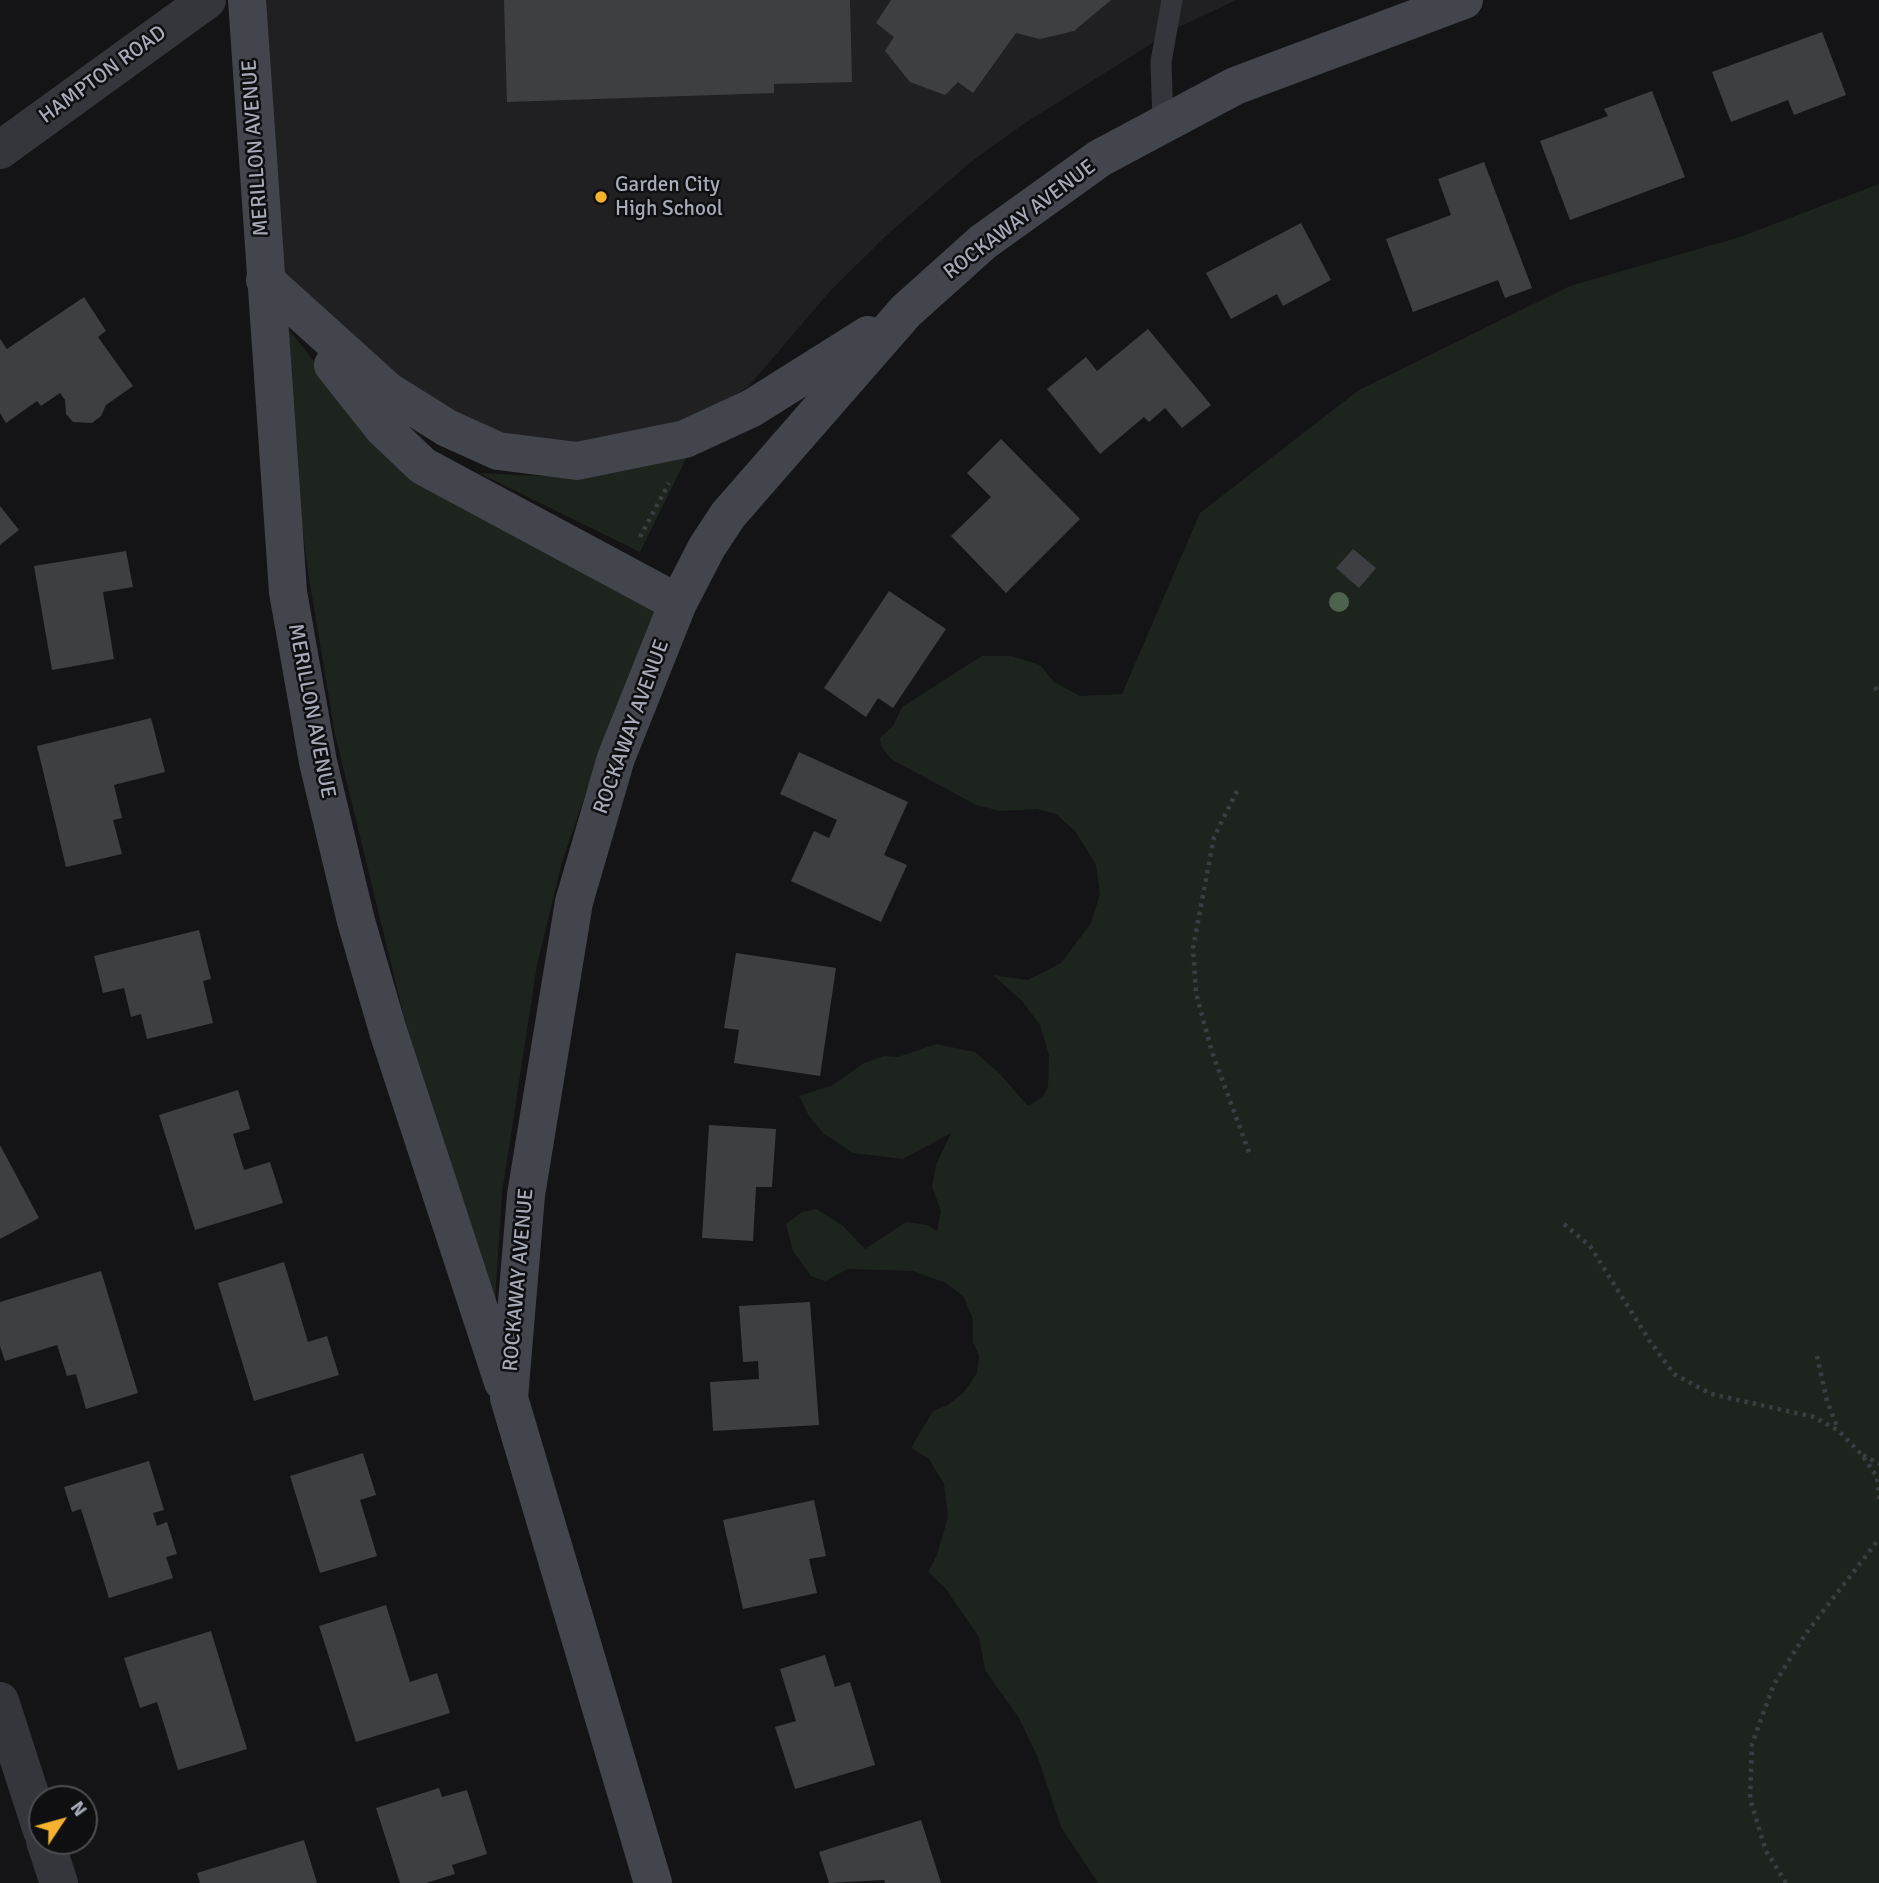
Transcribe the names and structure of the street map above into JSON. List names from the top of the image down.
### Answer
{
  "streets": {
    "street": ["HAMPTON ROAD", "MERILLON AVENUE", "ROCKAWAY AVENUE"]
  },
  "crossings": [
    ["MERILLON AVENUE", "ROCKAWAY AVENUE"]
  ],
  "places": ["Garden City High School"],
  "north": "top right"
}
